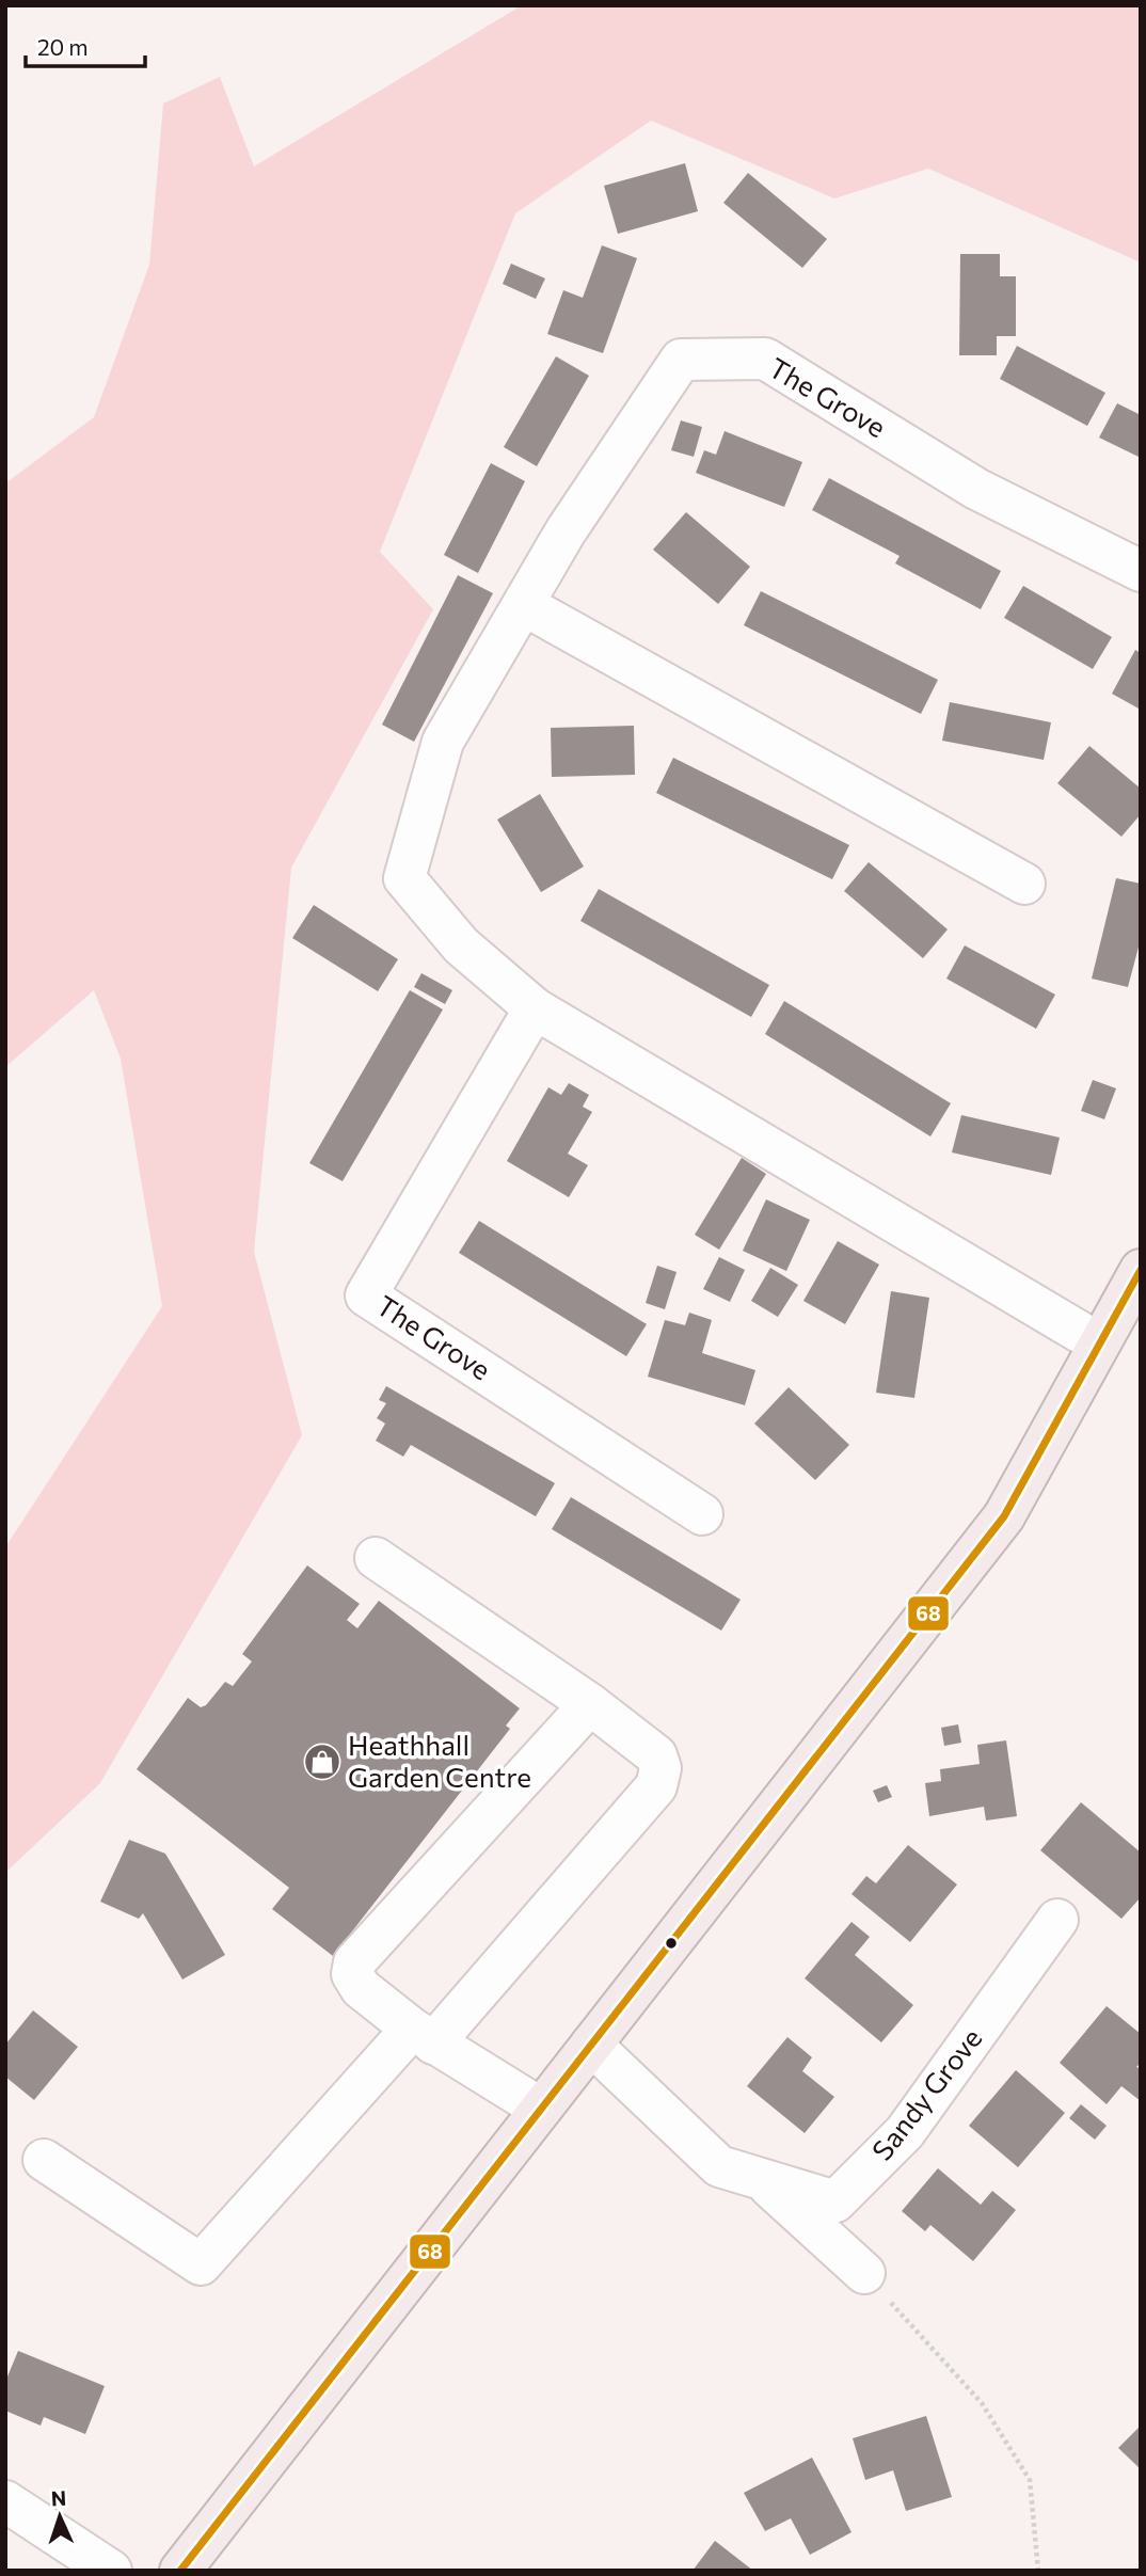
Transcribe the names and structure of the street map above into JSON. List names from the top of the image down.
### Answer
{
  "streets": {
    "street": ["The Grove", "Sandy Grove"]
  },
  "places": {
    "shop": ["Heathhall Garden Centre"]
  },
  "lines": ["transit line 68"],
  "scale_bar": "20 m",
  "north": "top"
}
